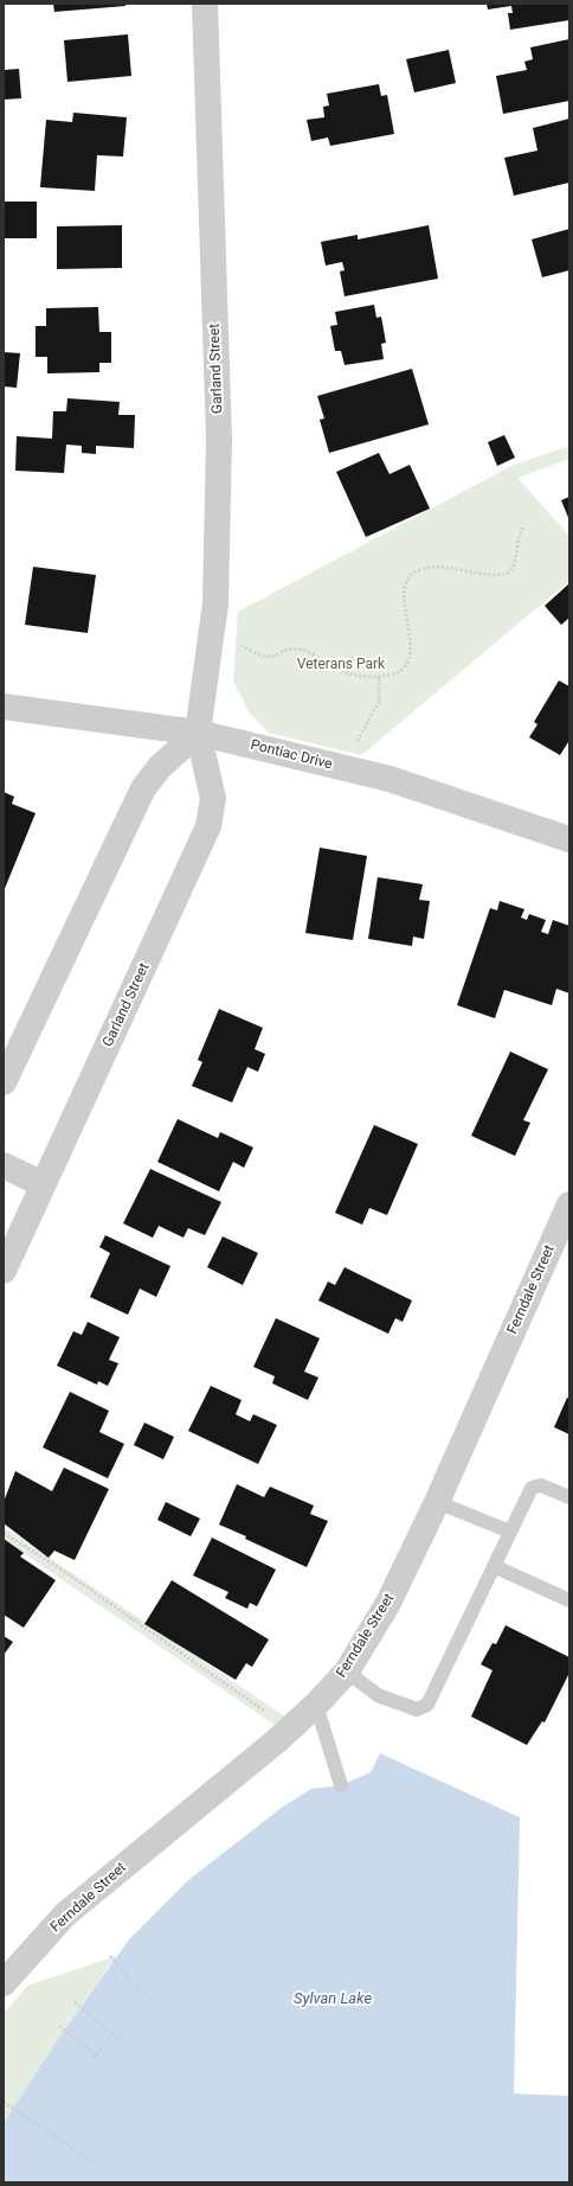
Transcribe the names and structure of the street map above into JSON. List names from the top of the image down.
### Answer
{
  "streets": {
    "street": ["Garland Street", "Pontiac Drive", "Ferndale Street"]
  },
  "crossings": [
    ["Garland Street", "Pontiac Drive"]
  ],
  "water": ["Sylvan Lake"],
  "parks": ["Veterans Park"]
}
